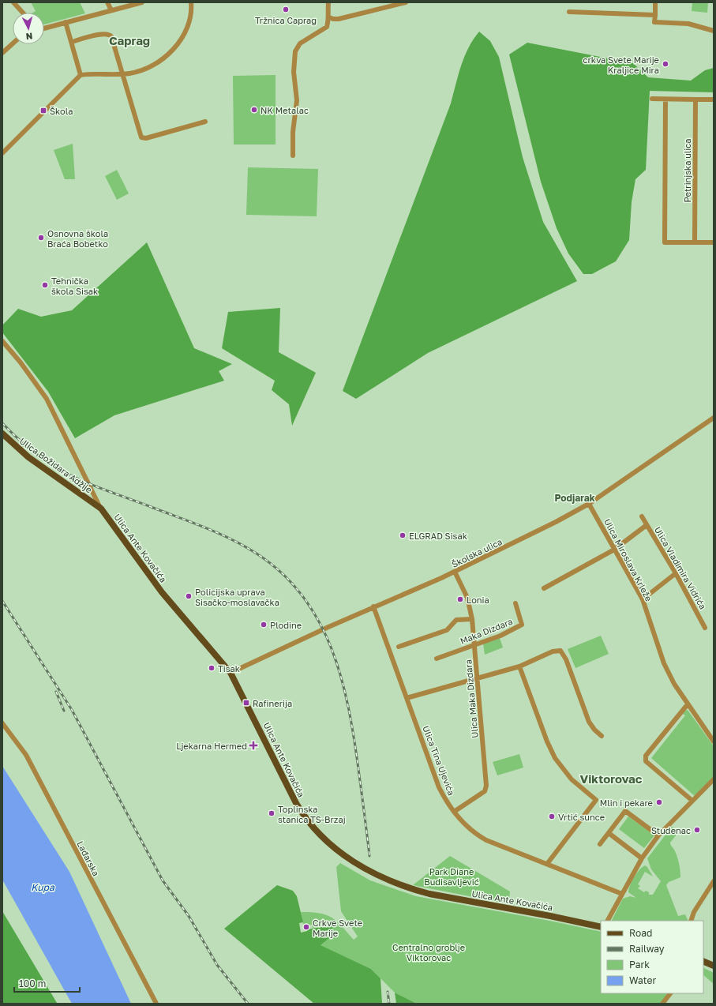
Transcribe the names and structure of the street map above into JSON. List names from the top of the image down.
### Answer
{
  "streets": {
    "main road": ["Ulica Božidara Adžije", "Ulica Ante Kovačića"],
    "street": [
      "Petrinjska ulica",
      "Školska ulica",
      "Ulica Miroslava Krleže",
      "Ulica Vladimira Vidrića",
      "Maka Dizdara",
      "Ulica Maka Dizdara",
      "Ulica Tina Ujevića",
      "Lađarska"
    ]
  },
  "crossings": [
    ["Ulica Božidara Adžije", "Ulica Ante Kovačića"],
    ["Ulica Ante Kovačića", "Školska ulica"],
    ["Školska ulica", "Ulica Miroslava Krleže"],
    ["Školska ulica", "Ulica Maka Dizdara"],
    ["Školska ulica", "Ulica Tina Ujevića"],
    ["Maka Dizdara", "Ulica Maka Dizdara"],
    ["Ulica Maka Dizdara", "Ulica Tina Ujevića"]
  ],
  "districts": ["Caprag", "Podjarak", "Viktorovac"],
  "water": ["Kupa"],
  "parks": ["Park Diane Budisavljević", "Centralno groblje Viktorovac"],
  "places": {
    "other": [
      "Tržnica Caprag",
      "crkva Svete Marije Kraljice Mira",
      "NK Metalac",
      "Osnovna škola Braća Bobetko",
      "Tehnička škola Sisak",
      "ELGRAD Sisak",
      "Policijska uprava Sisačko-moslavačka",
      "Lonia",
      "Plodine",
      "Tisak",
      "Mlin i pekare",
      "Toplinska stanica TS-Brzaj",
      "Vrtić sunce",
      "Studenac",
      "Crkve Svete Marije"
    ],
    "transit": ["Škola", "Rafinerija"],
    "health": ["Ljekarna Hermed"]
  },
  "legend": [
    "Road",
    "Railway",
    "Park",
    "Water"
  ],
  "scale_bar": "100 m",
  "north": "bottom"
}
